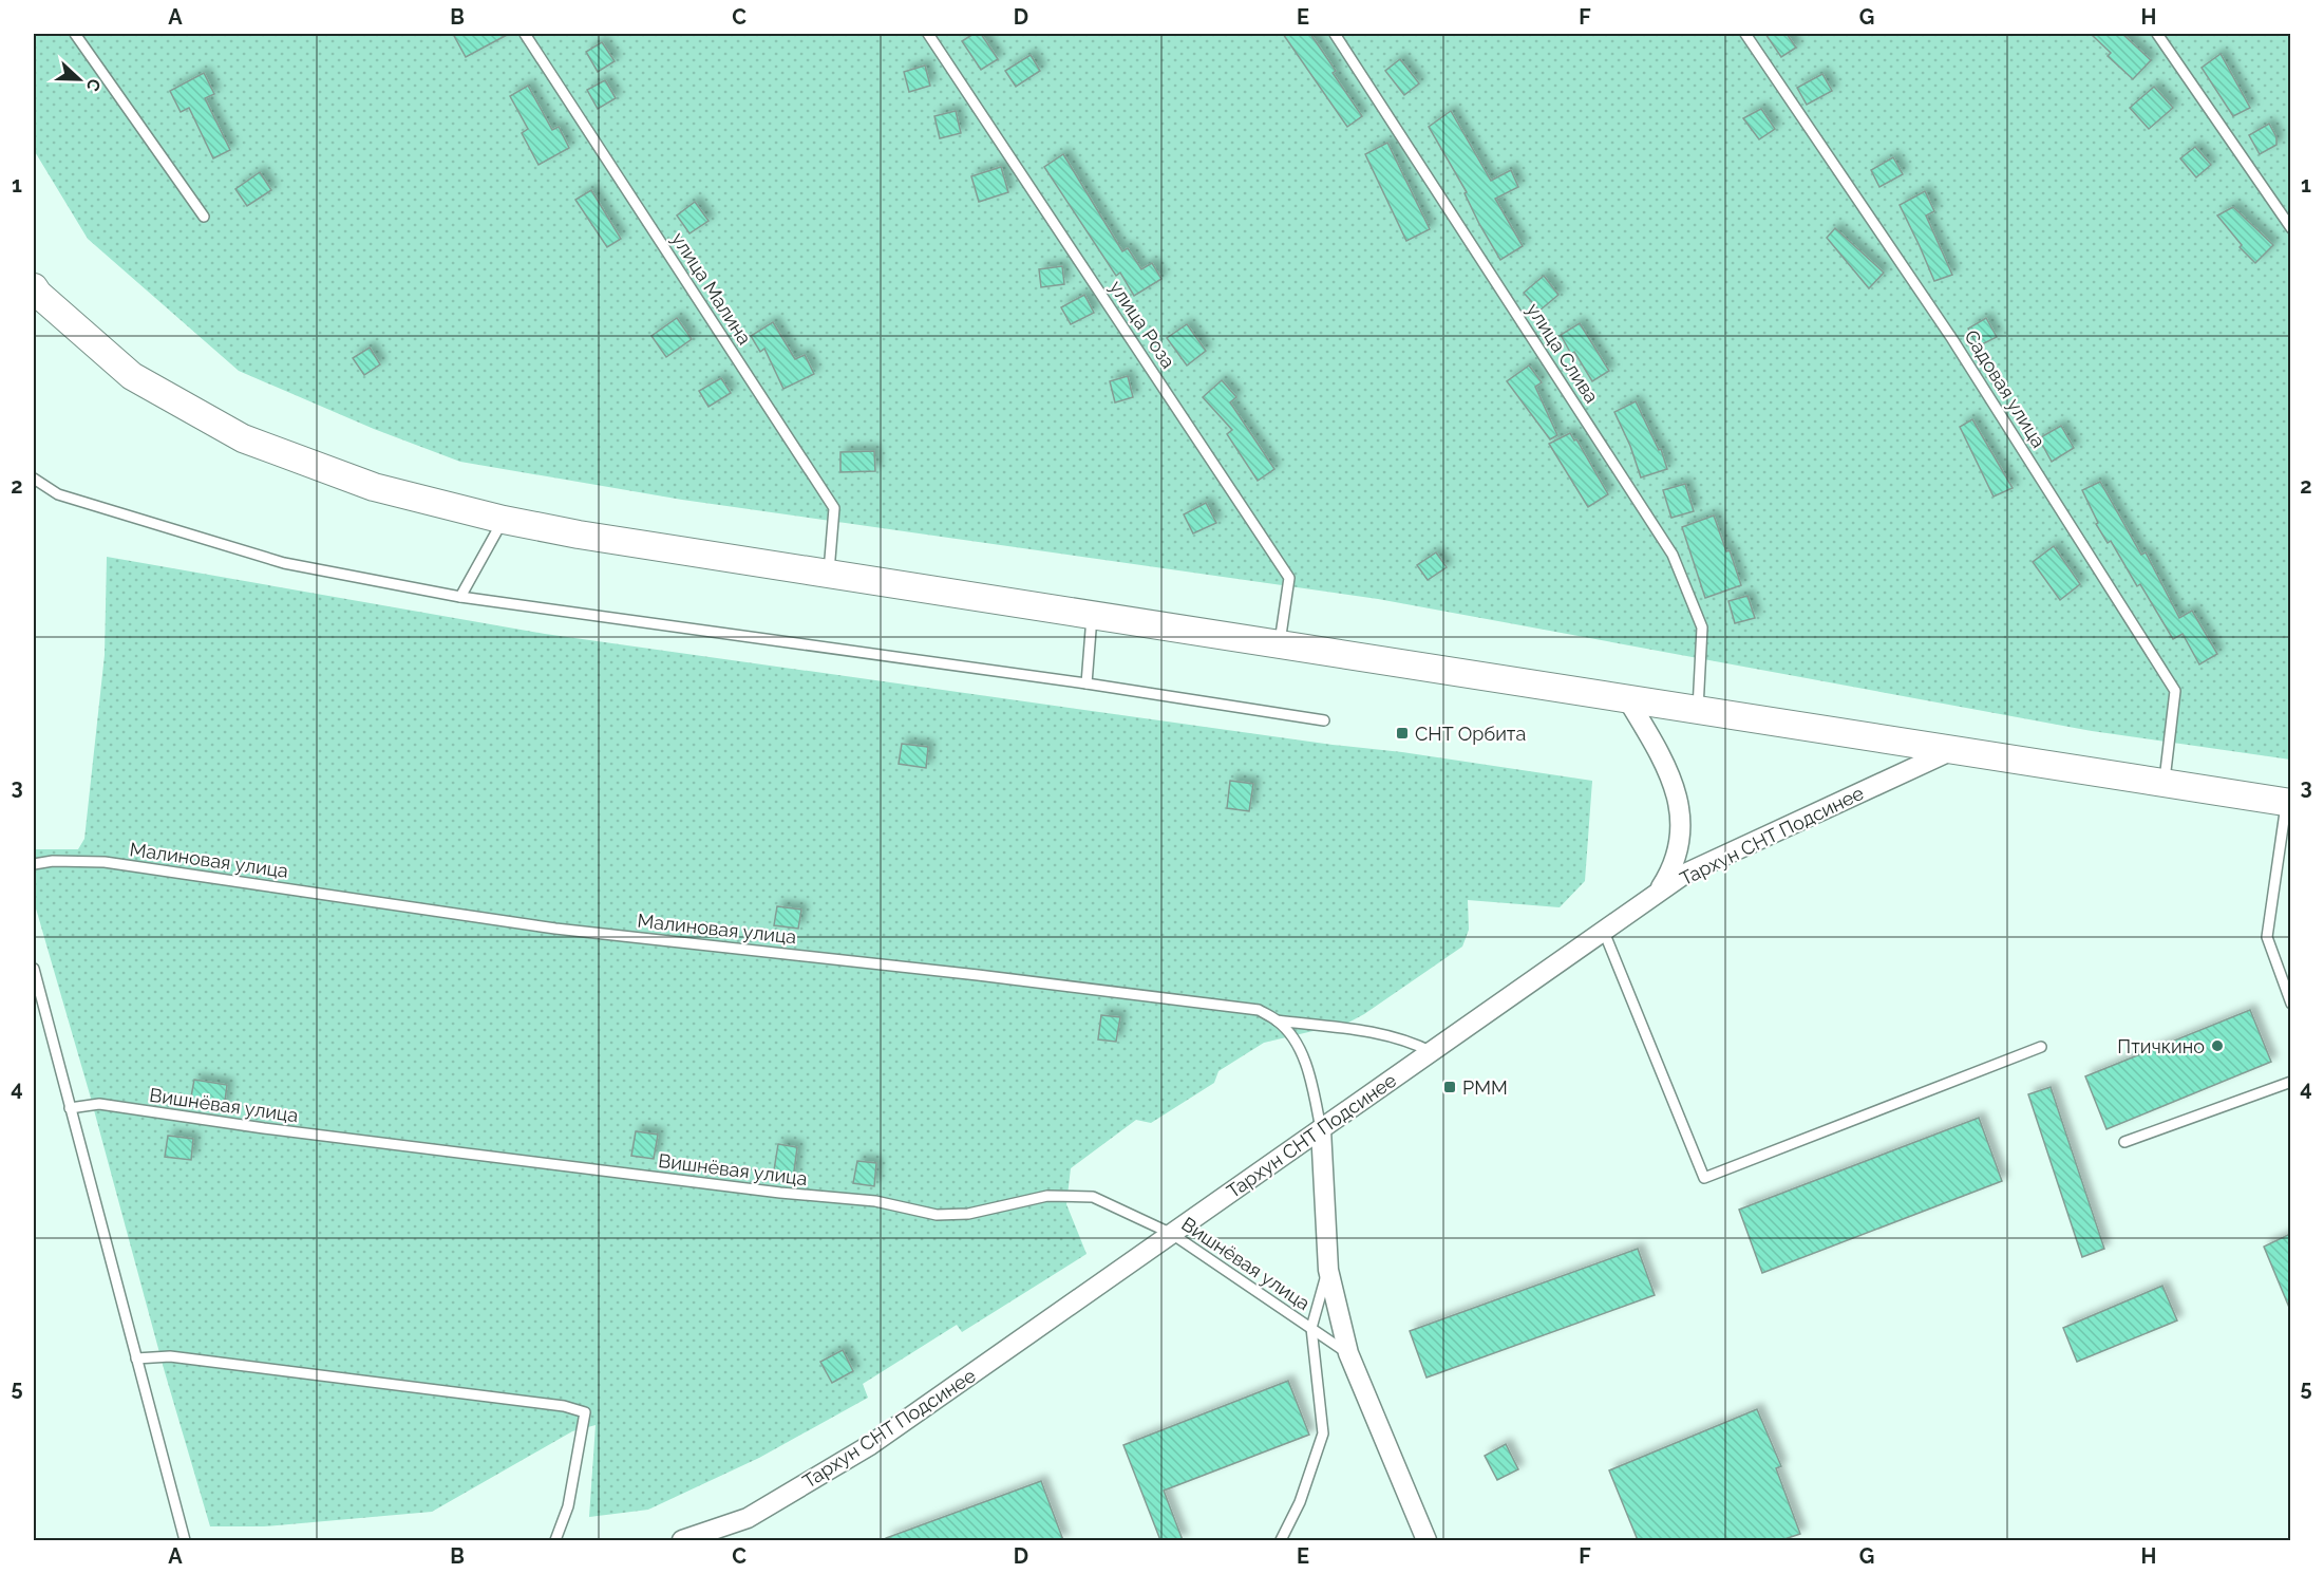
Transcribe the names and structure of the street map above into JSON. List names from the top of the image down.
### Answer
{
  "streets": {
    "street": ["Тархун СНТ Подсинее"],
    "lane": [
      "улица Малина",
      "улица Роза",
      "улица Слива",
      "Садовая улица",
      "Малиновая улица",
      "Вишнёвая улица"
    ]
  },
  "crossings": [
    ["Тархун СНТ Подсинее", "Малиновая улица"],
    ["Тархун СНТ Подсинее", "Вишнёвая улица"]
  ],
  "places": {
    "transit": ["СНТ Орбита", "РММ"],
    "other": ["Птичкино"]
  },
  "north": "right",
  "grid": {
    "columns": [
      "A",
      "B",
      "C",
      "D",
      "E",
      "F",
      "G",
      "H"
    ],
    "rows": [
      "1",
      "2",
      "3",
      "4",
      "5"
    ]
  }
}
